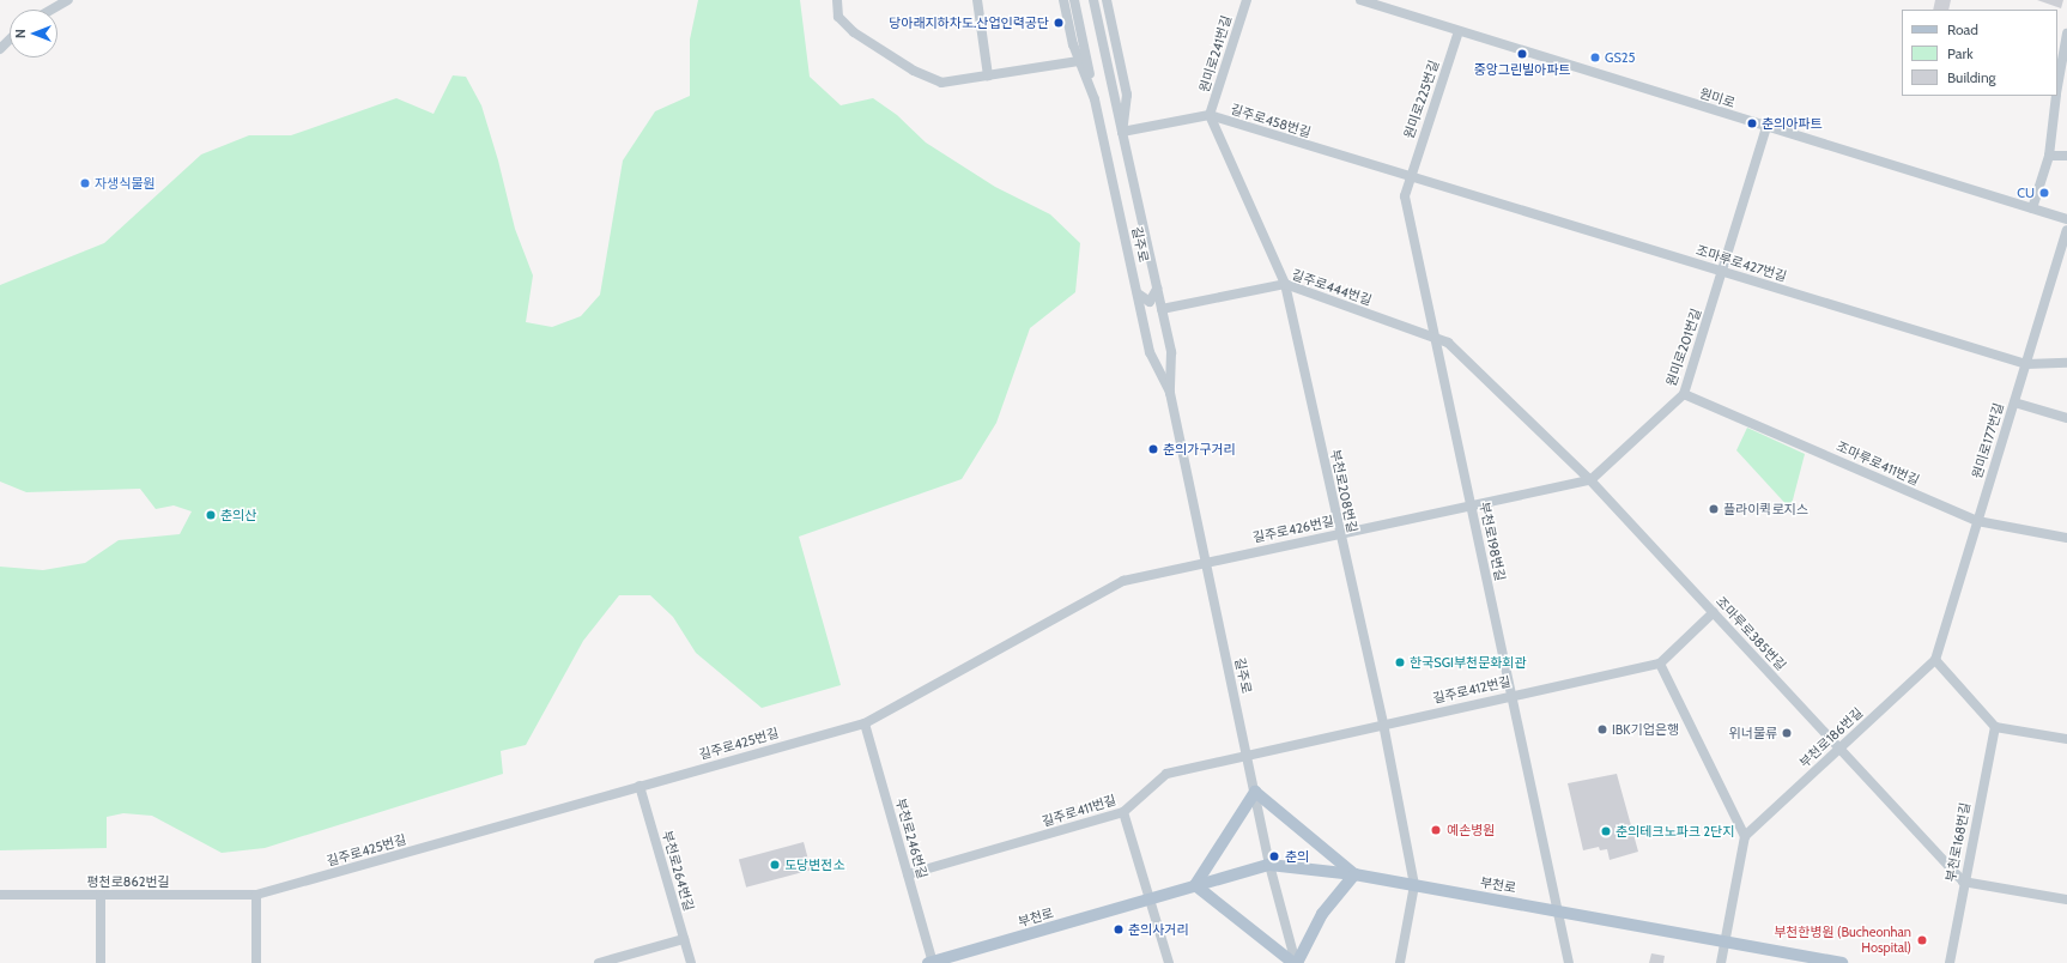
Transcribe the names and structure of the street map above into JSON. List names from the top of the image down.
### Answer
{
  "streets": {
    "main road": ["부천로"],
    "street": [
      "원미로241번길",
      "원미로",
      "원미로225번길",
      "길주로458번길",
      "길주로",
      "조마루로427번길",
      "길주로444번길",
      "원미로201번길",
      "원미로177번길",
      "조마루로411번길",
      "부천로208번길",
      "길주로426번길",
      "부천로198번길",
      "조마루로385번길",
      "길주로412번길",
      "부천로186번길",
      "길주로425번길",
      "길주로411번길",
      "부천로246번길",
      "부천로168번길",
      "부천로264번길",
      "평천로862번길"
    ]
  },
  "crossings": [
    ["원미로241번길", "길주로458번길"],
    ["원미로241번길", "부천로208번길"],
    ["원미로", "원미로225번길"],
    ["원미로", "원미로201번길"],
    ["원미로225번길", "길주로458번길"],
    ["원미로225번길", "조마루로427번길"],
    ["원미로225번길", "부천로198번길"],
    ["길주로458번길", "길주로"],
    ["길주로458번길", "조마루로427번길"],
    ["길주로458번길", "부천로208번길"],
    ["길주로458번길", "부천로198번길"],
    ["길주로", "길주로444번길"],
    ["길주로", "길주로426번길"],
    ["길주로", "길주로412번길"],
    ["길주로", "길주로425번길"],
    ["길주로", "길주로411번길"],
    ["길주로", "부천로"],
    ["조마루로427번길", "원미로201번길"],
    ["조마루로427번길", "원미로177번길"],
    ["조마루로427번길", "부천로198번길"],
    ["길주로444번길", "부천로208번길"],
    ["길주로444번길", "부천로198번길"],
    ["길주로444번길", "조마루로385번길"],
    ["원미로201번길", "조마루로411번길"],
    ["원미로201번길", "조마루로385번길"],
    ["원미로177번길", "조마루로411번길"],
    ["원미로177번길", "부천로186번길"],
    ["부천로208번길", "길주로426번길"],
    ["부천로208번길", "길주로412번길"],
    ["부천로208번길", "부천로"],
    ["길주로426번길", "부천로198번길"],
    ["길주로426번길", "길주로425번길"],
    ["부천로198번길", "조마루로385번길"],
    ["부천로198번길", "길주로412번길"],
    ["부천로198번길", "부천로"],
    ["조마루로385번길", "부천로186번길"],
    ["조마루로385번길", "부천로168번길"],
    ["길주로412번길", "길주로411번길"],
    ["길주로425번길", "부천로246번길"],
    ["길주로425번길", "부천로264번길"],
    ["길주로425번길", "평천로862번길"],
    ["길주로411번길", "부천로246번길"],
    ["부천로246번길", "부천로"]
  ],
  "places": [
    "당아래지하차도.산업인력공단",
    "중앙그린빌아파트",
    "GS25",
    "춘의아파트",
    "자생식물원",
    "CU",
    "춘의가구거리",
    "플라이퀵로지스",
    "춘의산",
    "한국SGI부천문화회관",
    "IBK기업은행",
    "위너물류",
    "예손병원",
    "춘의테크노파크 2단지",
    "춘의",
    "도당변전소",
    "춘의사거리",
    "부천한병원 (Bucheonhan Hospital)"
  ],
  "legend": ["Road", "Park", "Building"],
  "north": "left"
}
